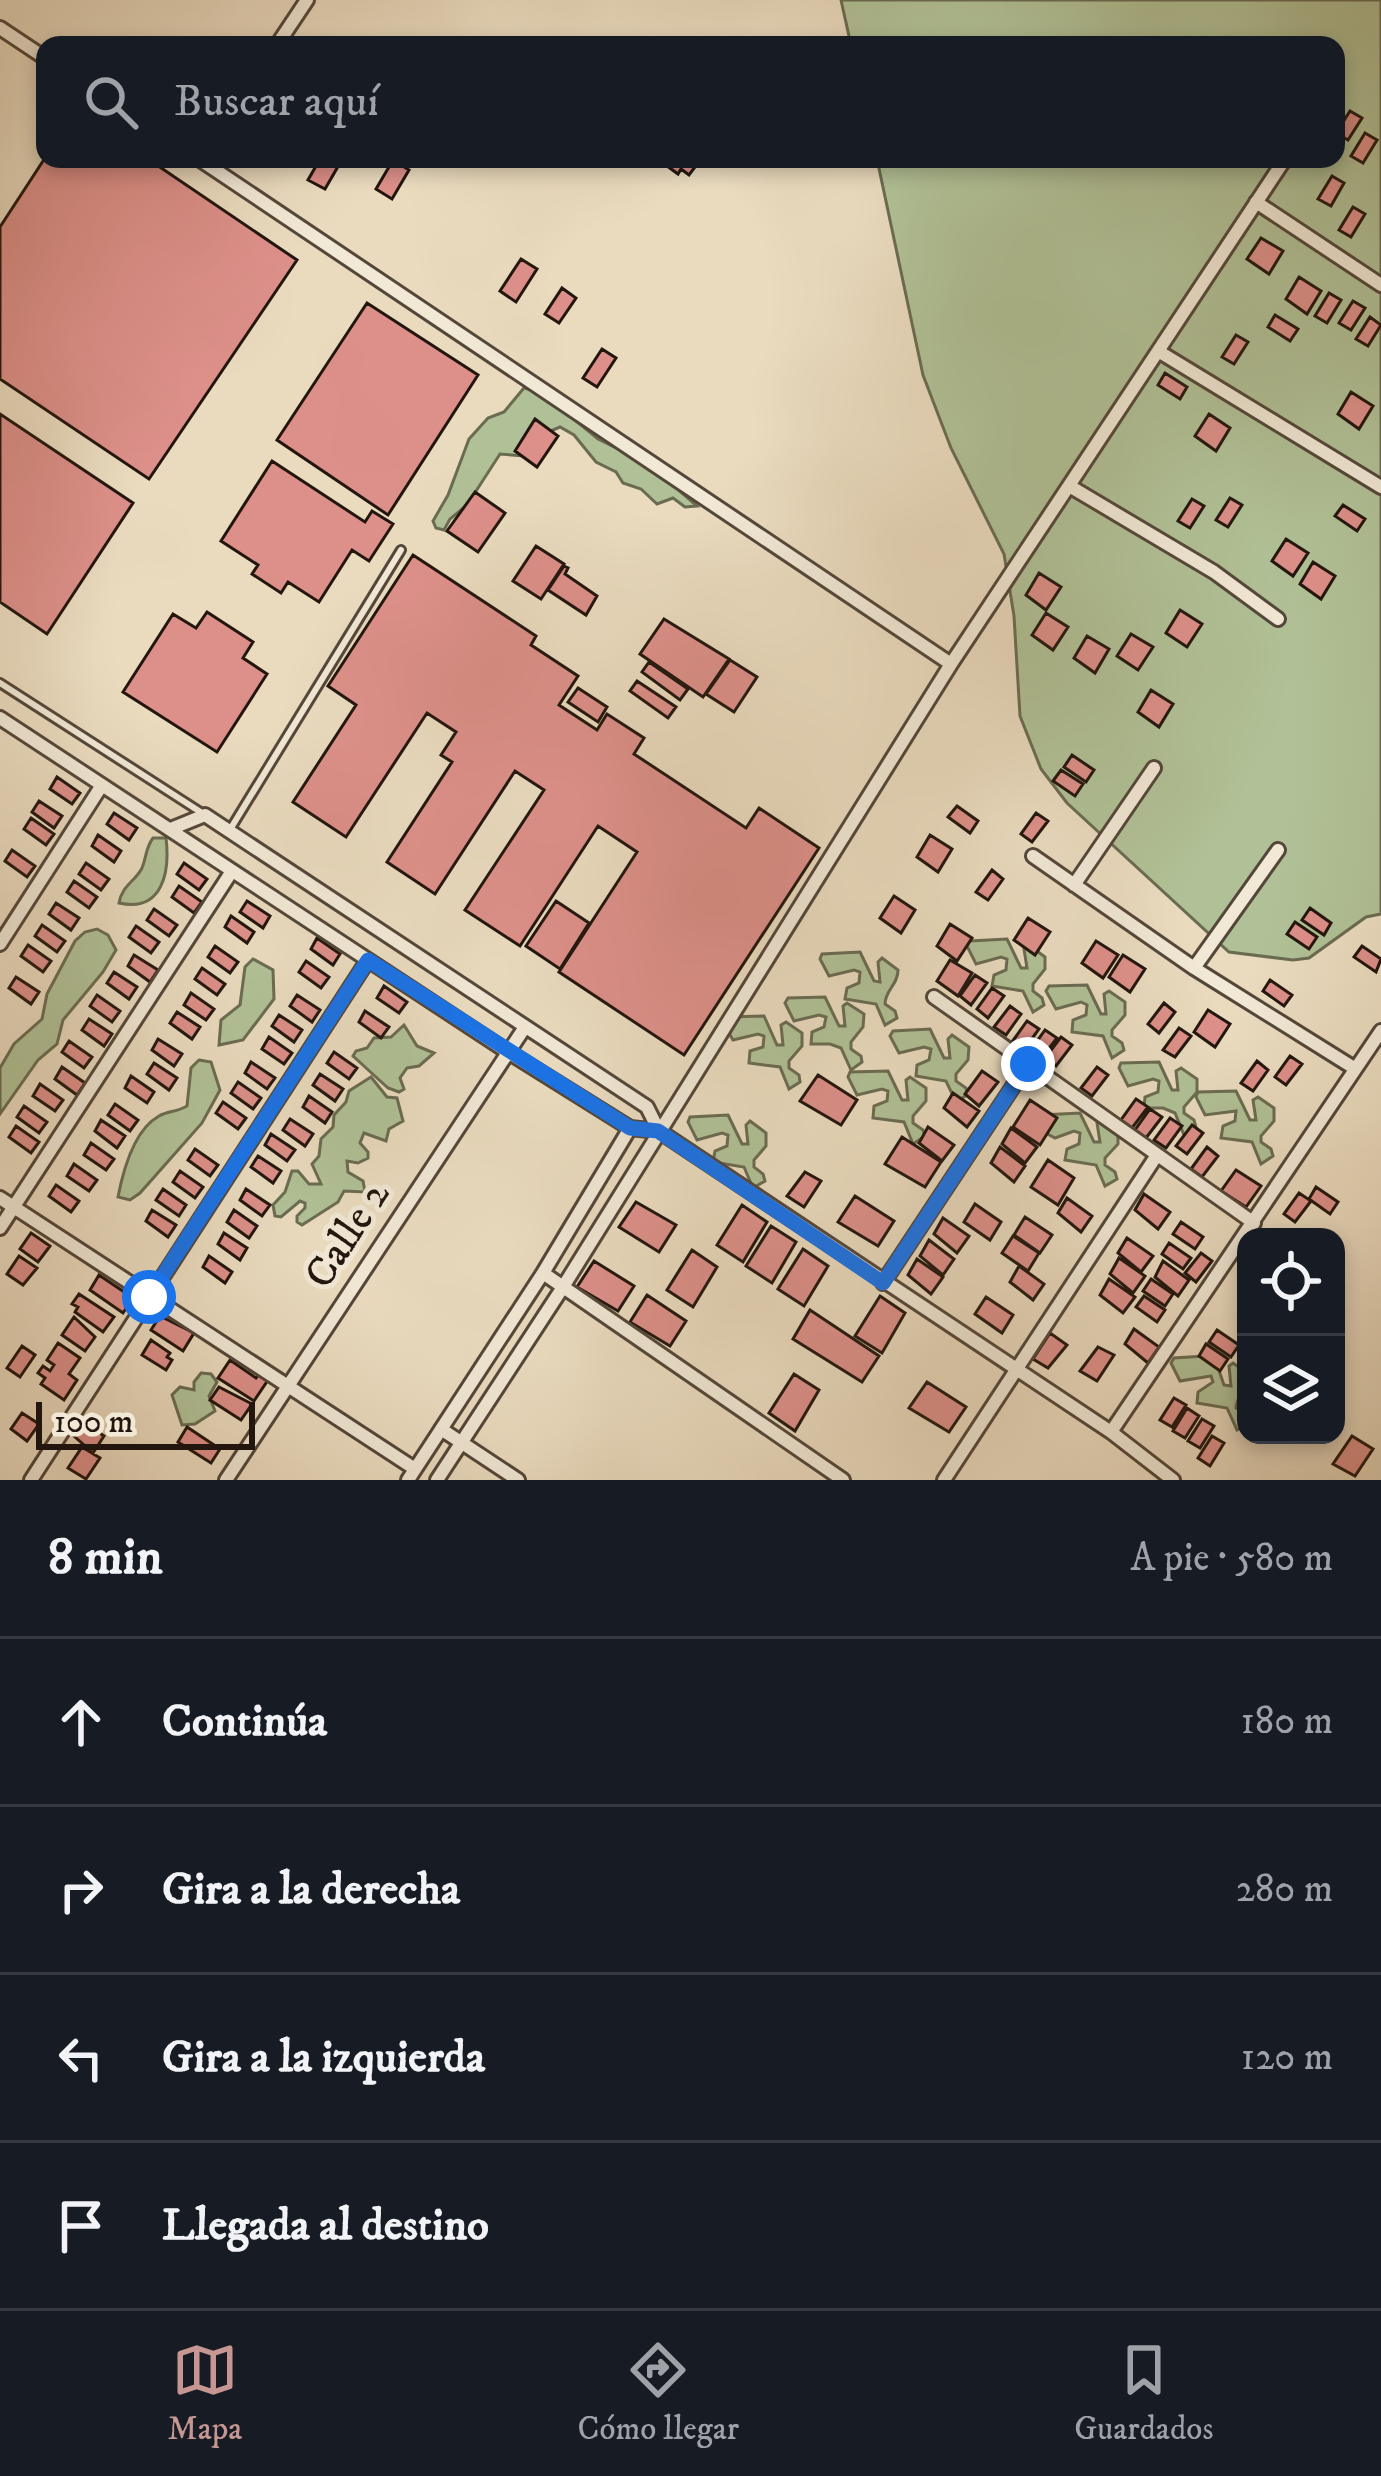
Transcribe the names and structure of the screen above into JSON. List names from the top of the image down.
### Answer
{
  "streets": {
    "street": ["Calle 2"]
  },
  "scale_bar": "100 m",
  "page": {
    "search": "Buscar aquí",
    "scale": "100 m",
    "heading": ["8 min", "A pie · 580 m"],
    "list": [
      ["Continúa", "180 m"],
      ["Gira a la derecha", "280 m"],
      ["Gira a la izquierda", "120 m"],
      "Llegada al destino"
    ],
    "nav": ["Mapa", "Cómo llegar", "Guardados"]
  }
}
